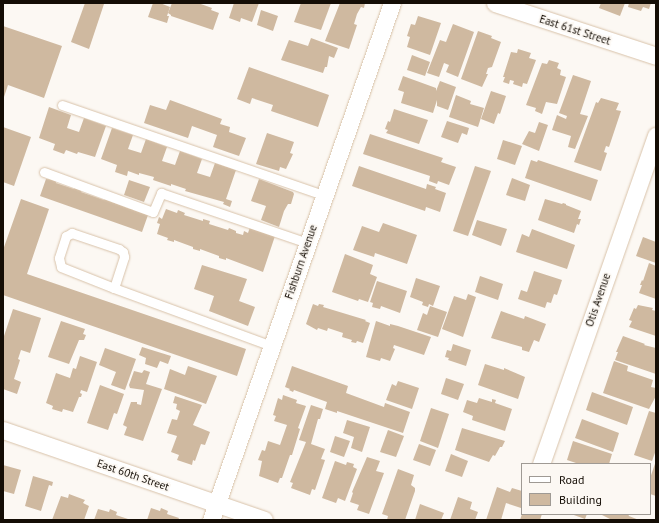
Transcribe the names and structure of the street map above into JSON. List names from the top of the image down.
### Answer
{
  "streets": {
    "street": [
      "East 61st Street",
      "Fishburn Avenue",
      "Otis Avenue",
      "East 60th Street"
    ]
  },
  "crossings": [
    ["Fishburn Avenue", "East 60th Street"]
  ],
  "legend": ["Road", "Building"]
}
